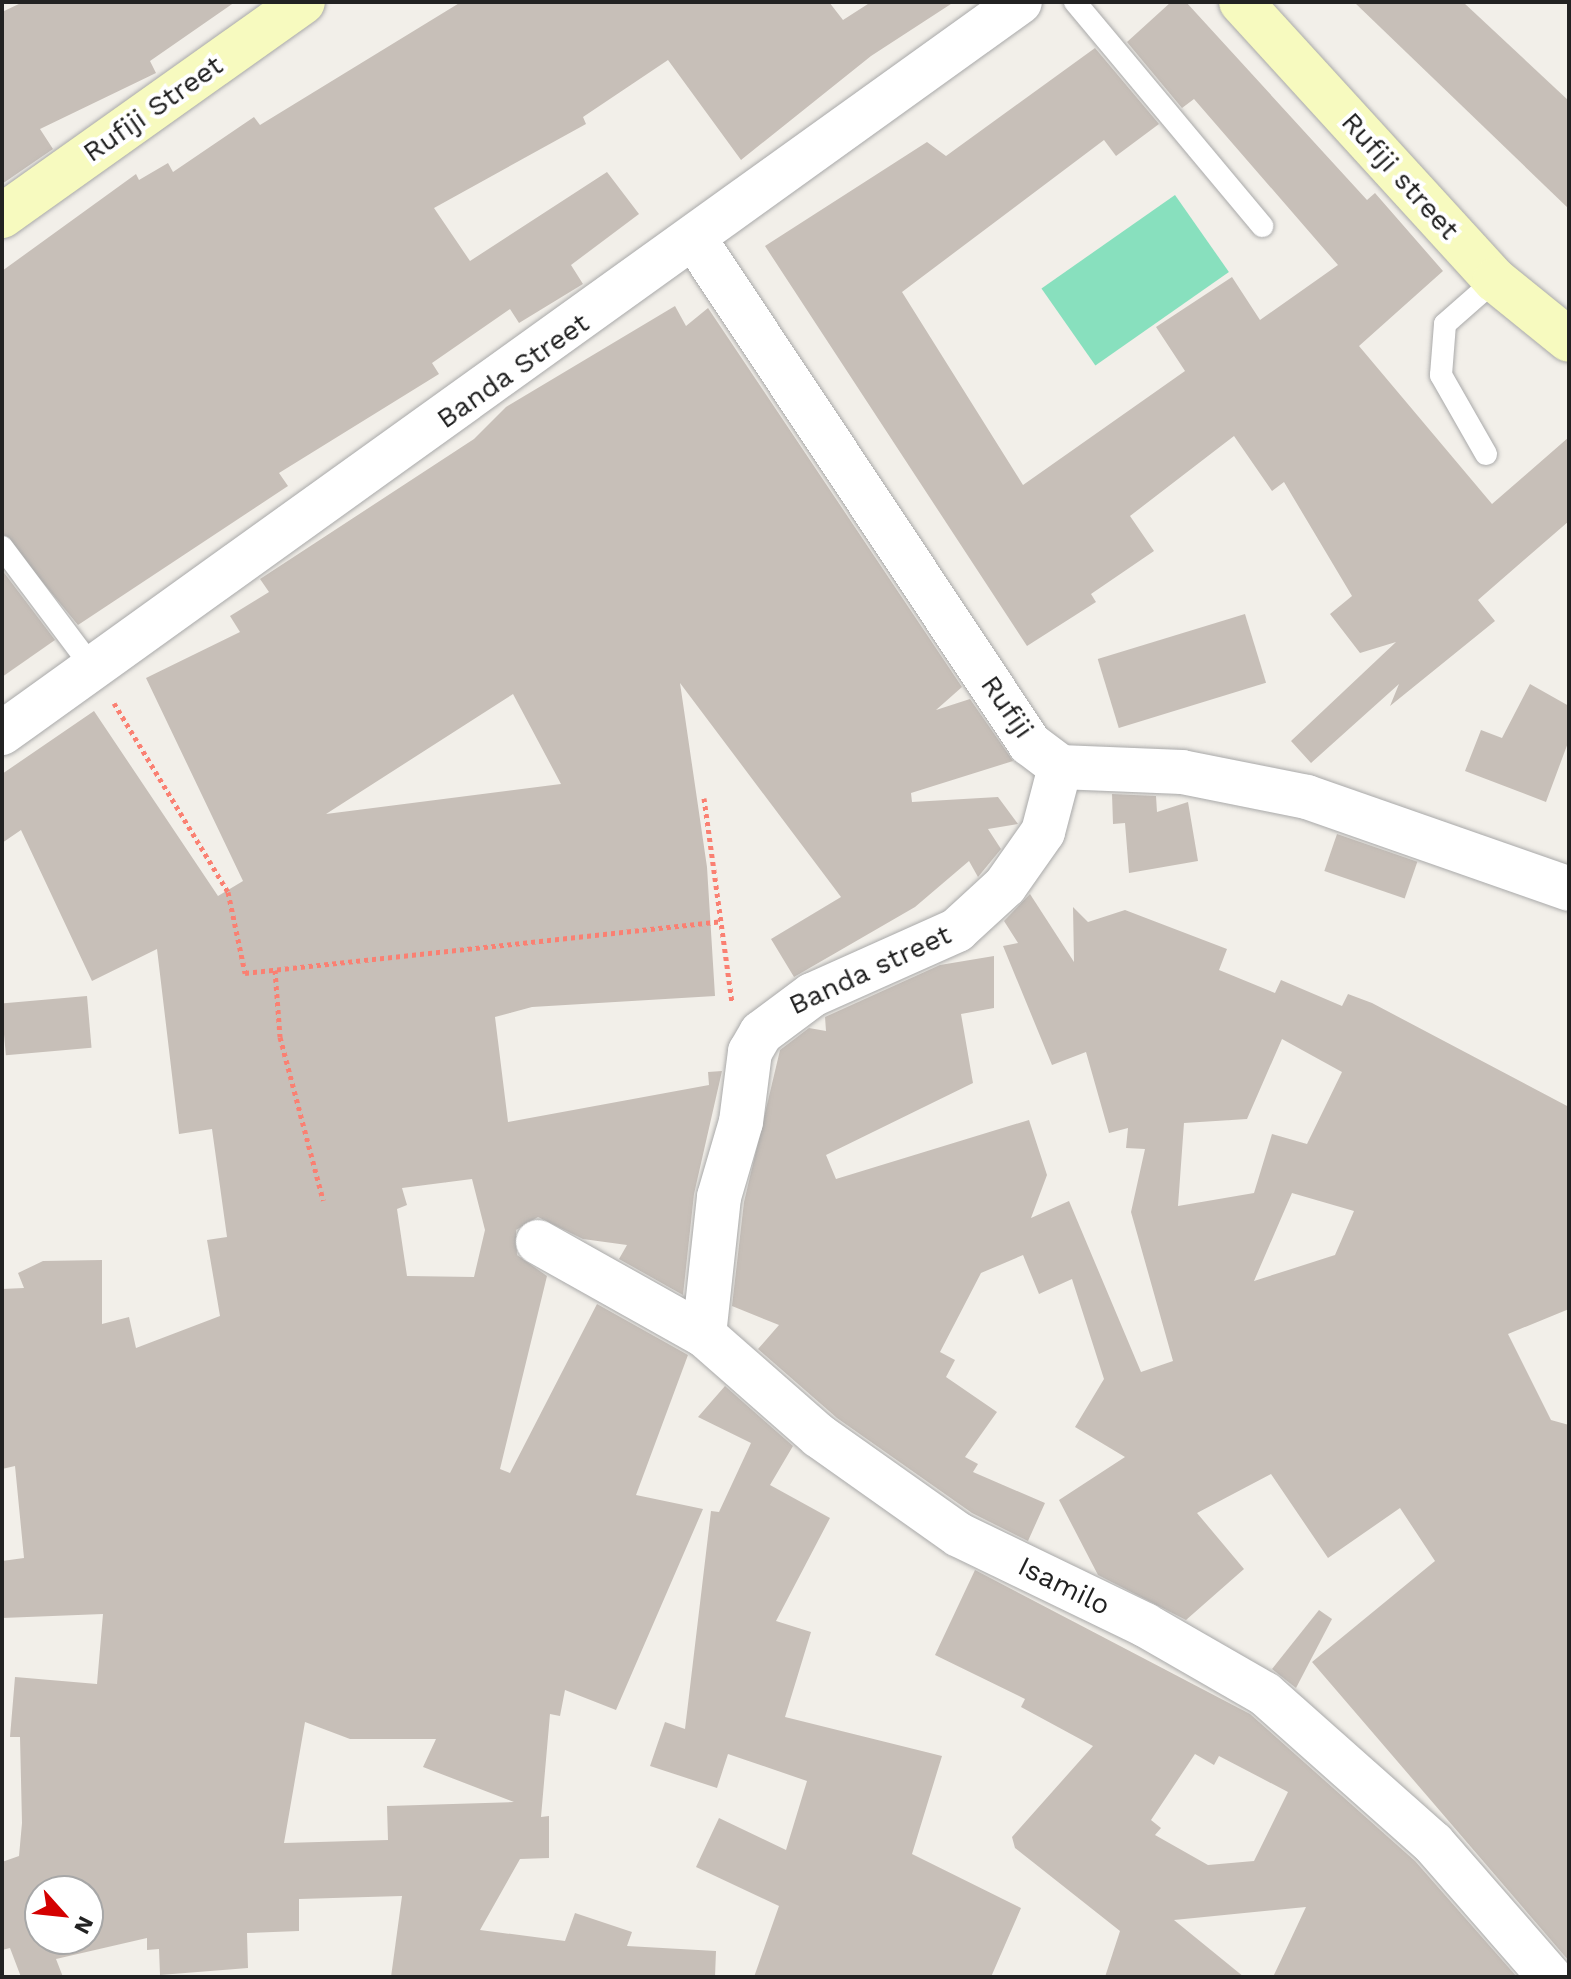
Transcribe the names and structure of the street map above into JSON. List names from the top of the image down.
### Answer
{
  "streets": {
    "main road": ["Rufiji Street", "Rufiji street"],
    "street": [
      "Banda Street",
      "Rufiji",
      "Banda street",
      "Isamilo"
    ]
  },
  "crossings": [
    ["Banda Street", "Rufiji"],
    ["Rufiji", "Banda street"],
    ["Banda street", "Isamilo"]
  ],
  "north": "bottom right"
}
